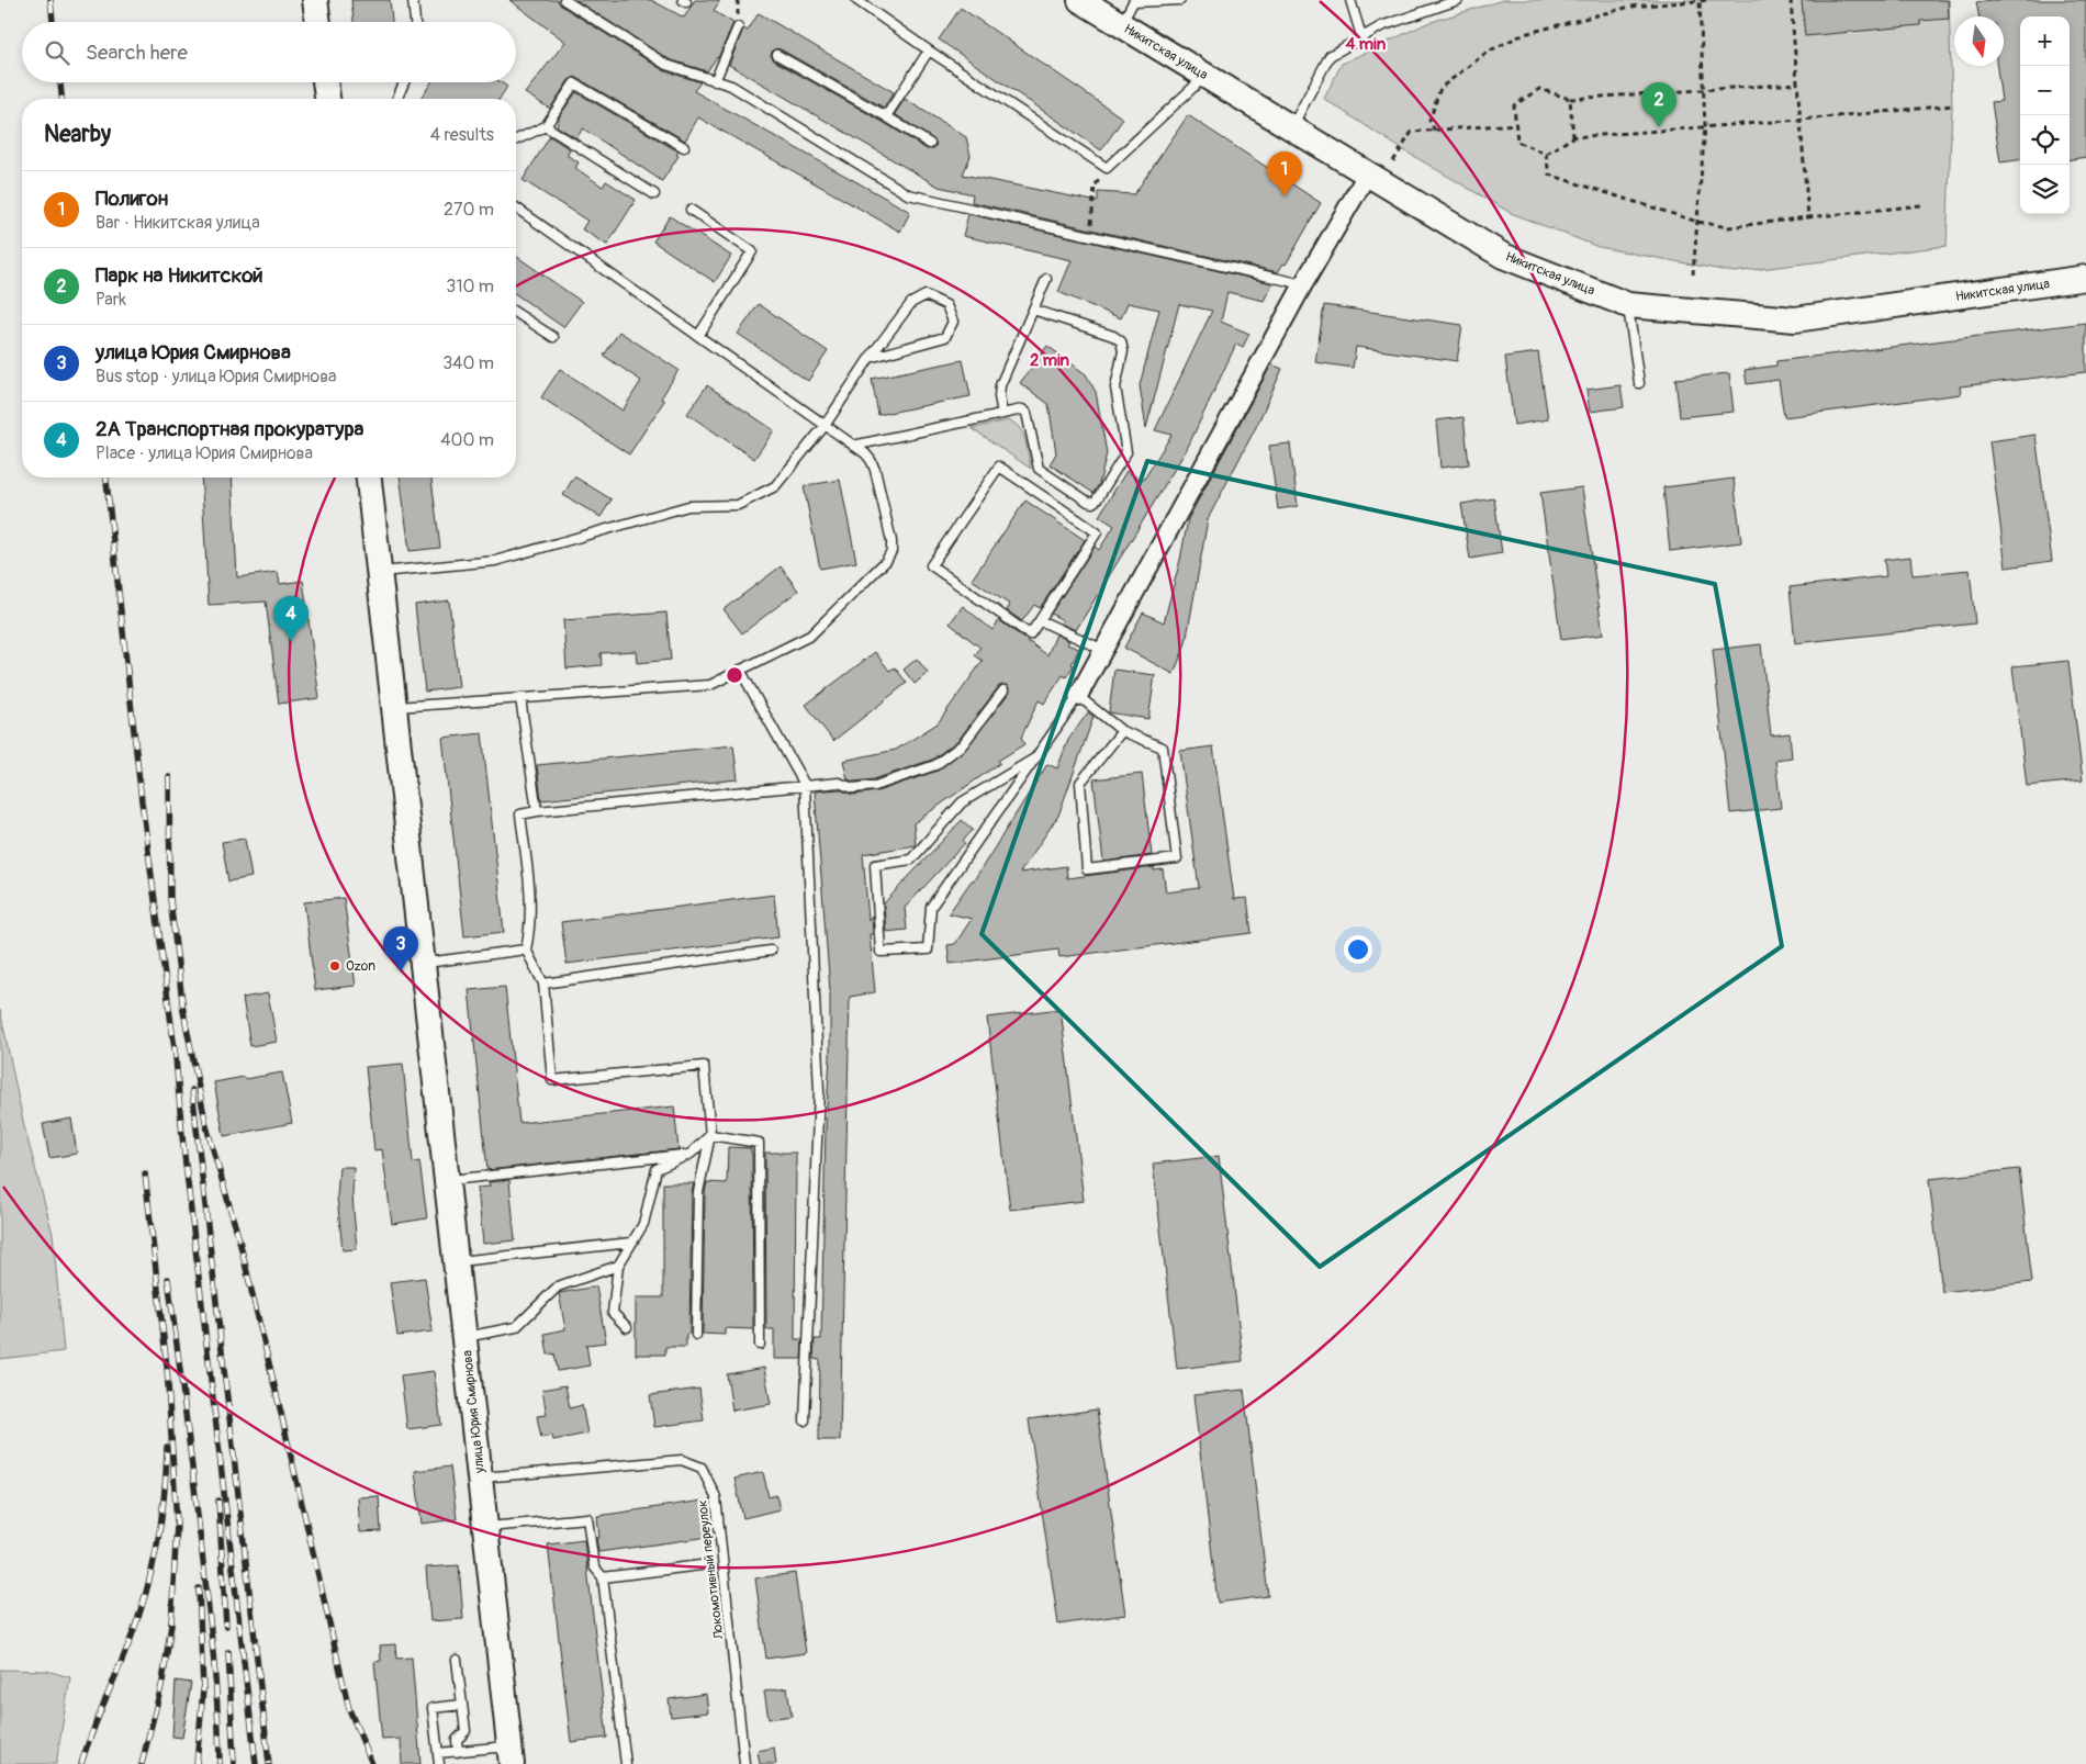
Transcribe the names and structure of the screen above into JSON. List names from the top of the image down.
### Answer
{
  "streets": {
    "main road": ["Никитская улица", "улица Юрия Смирнова"],
    "lane": ["Локомотивный переулок"]
  },
  "crossings": [
    ["улица Юрия Смирнова", "Локомотивный переулок"]
  ],
  "places": ["Ozon"],
  "north": "bottom",
  "page": {
    "map_buttons": ["+", "−"],
    "search": "Search here",
    "pins": [
      "2",
      "1",
      "4",
      "3"
    ],
    "heading": ["Nearby", "4 results"],
    "list": [
      {
        "mark": "1",
        "name": "Полигон",
        "note": "Bar · Никитская улица",
        "value": "270 m"
      },
      {
        "mark": "2",
        "name": "Парк на Никитской",
        "note": "Park",
        "value": "310 m"
      },
      {
        "mark": "3",
        "name": "улица Юрия Смирнова",
        "note": "Bus stop · улица Юрия Смирнова",
        "value": "340 m"
      },
      {
        "mark": "4",
        "name": "2А Транспортная прокуратура",
        "note": "Place · улица Юрия Смирнова",
        "value": "400 m"
      }
    ]
  },
  "rings": ["4 min", "2 min"]
}
